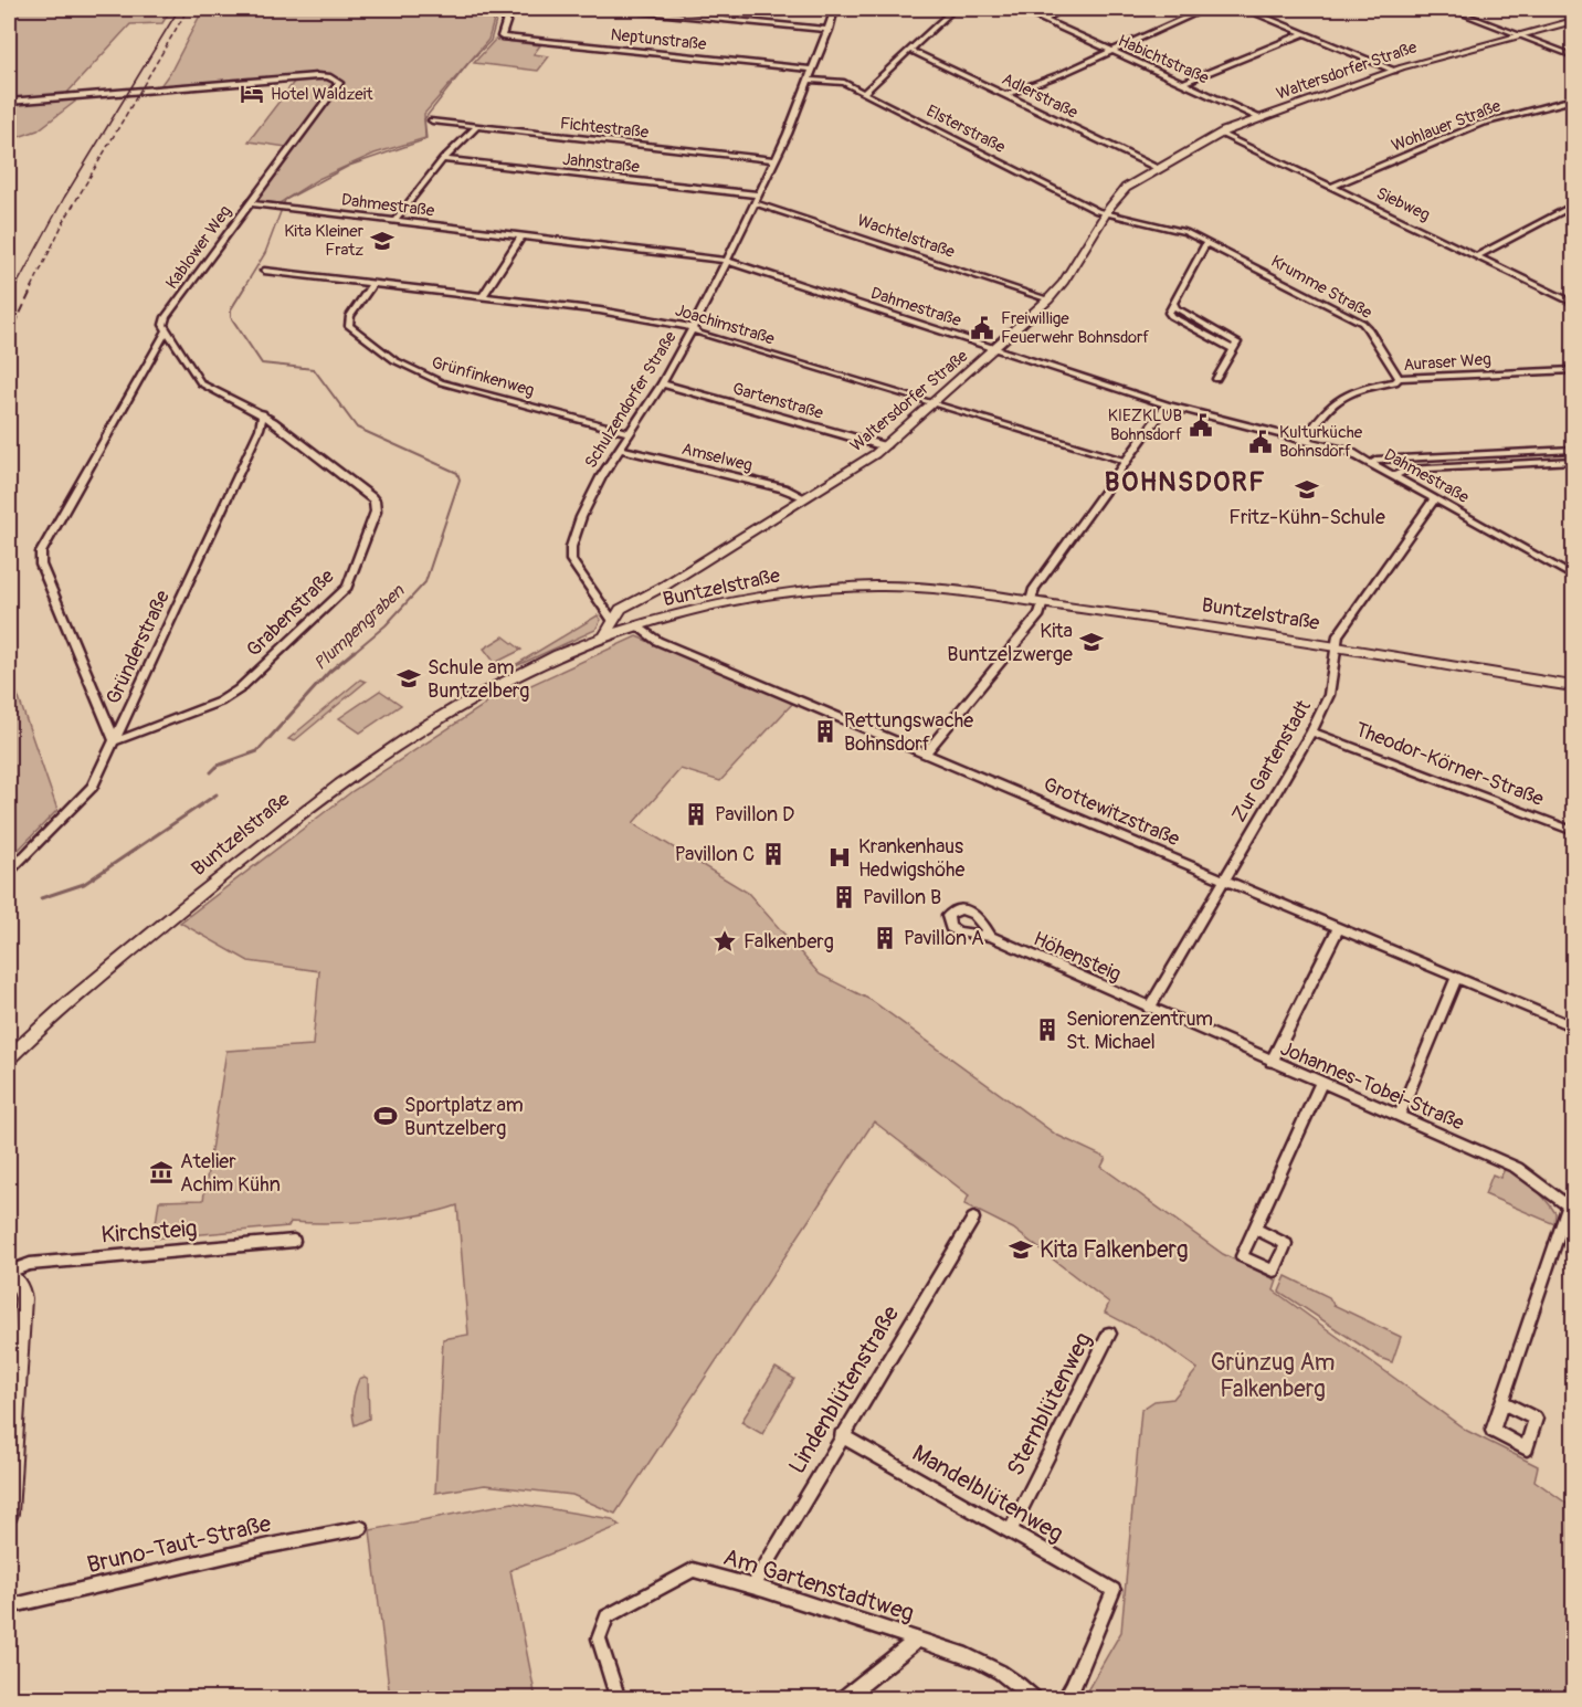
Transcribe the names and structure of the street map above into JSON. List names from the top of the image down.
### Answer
{
  "streets": {
    "street": [
      "Neptunstraße",
      "Habichtstraße",
      "Waltersdorfer Straße",
      "Adlerstraße",
      "Wohlauer Straße",
      "Fichtestraße",
      "Elsterstraße",
      "Jahnstraße",
      "Siebweg",
      "Dahmestraße",
      "Wachtelstraße",
      "Kablower Weg",
      "Krumme Straße",
      "Joachimstraße",
      "Auraser Weg",
      "Grünfinkenweg",
      "Schulzendorfer Straße",
      "Gartenstraße",
      "Amselweg",
      "Buntzelstraße",
      "Grabenstraße",
      "Gründerstraße",
      "Zur Gartenstadt",
      "Theodor-Körner-Straße",
      "Grottewitzstraße",
      "Höhensteig",
      "Johannes-Tobei-Straße",
      "Kirchsteig",
      "Lindenblütenstraße",
      "Sternblütenweg",
      "Mandelblütenweg",
      "Bruno-Taut-Straße",
      "Am Gartenstadtweg"
    ]
  },
  "crossings": [
    ["Neptunstraße", "Schulzendorfer Straße"],
    ["Habichtstraße", "Waltersdorfer Straße"],
    ["Waltersdorfer Straße", "Adlerstraße"],
    ["Waltersdorfer Straße", "Elsterstraße"],
    ["Waltersdorfer Straße", "Siebweg"],
    ["Waltersdorfer Straße", "Dahmestraße"],
    ["Waltersdorfer Straße", "Wachtelstraße"],
    ["Waltersdorfer Straße", "Krumme Straße"],
    ["Waltersdorfer Straße", "Joachimstraße"],
    ["Waltersdorfer Straße", "Schulzendorfer Straße"],
    ["Waltersdorfer Straße", "Gartenstraße"],
    ["Waltersdorfer Straße", "Amselweg"],
    ["Waltersdorfer Straße", "Buntzelstraße"],
    ["Wohlauer Straße", "Siebweg"],
    ["Fichtestraße", "Schulzendorfer Straße"],
    ["Elsterstraße", "Krumme Straße"],
    ["Elsterstraße", "Schulzendorfer Straße"],
    ["Jahnstraße", "Wachtelstraße"],
    ["Jahnstraße", "Schulzendorfer Straße"],
    ["Dahmestraße", "Kablower Weg"],
    ["Dahmestraße", "Auraser Weg"],
    ["Dahmestraße", "Schulzendorfer Straße"],
    ["Dahmestraße", "Zur Gartenstadt"],
    ["Wachtelstraße", "Schulzendorfer Straße"],
    ["Kablower Weg", "Grabenstraße"],
    ["Kablower Weg", "Gründerstraße"],
    ["Krumme Straße", "Auraser Weg"],
    ["Joachimstraße", "Grünfinkenweg"],
    ["Joachimstraße", "Schulzendorfer Straße"],
    ["Grünfinkenweg", "Schulzendorfer Straße"],
    ["Schulzendorfer Straße", "Gartenstraße"],
    ["Schulzendorfer Straße", "Amselweg"],
    ["Buntzelstraße", "Zur Gartenstadt"],
    ["Buntzelstraße", "Grottewitzstraße"],
    ["Grabenstraße", "Gründerstraße"],
    ["Zur Gartenstadt", "Theodor-Körner-Straße"],
    ["Zur Gartenstadt", "Grottewitzstraße"],
    ["Zur Gartenstadt", "Höhensteig"],
    ["Zur Gartenstadt", "Johannes-Tobei-Straße"],
    ["Höhensteig", "Johannes-Tobei-Straße"],
    ["Lindenblütenstraße", "Mandelblütenweg"],
    ["Lindenblütenstraße", "Am Gartenstadtweg"],
    ["Sternblütenweg", "Mandelblütenweg"]
  ],
  "districts": ["BOHNSDORF"],
  "water": ["Plumpengraben"],
  "parks": ["Grünzug Am Falkenberg"],
  "places": {
    "hotel": ["Hotel Waldzeit"],
    "school or university": [
      "Kita Kleiner Fratz",
      "Fritz-Kühn-Schule",
      "Kita Buntzelzwerge",
      "Schule am Buntzelberg",
      "Kita Falkenberg"
    ],
    "public building": ["Freiwillige Feuerwehr Bohnsdorf", "KIEZKLUB Bohnsdorf", "Kulturküche Bohnsdorf"],
    "building": [
      "Rettungswache Bohnsdorf",
      "Pavillon D",
      "Pavillon C",
      "Pavillon B",
      "Pavillon A",
      "Seniorenzentrum St. Michael"
    ],
    "hospital": ["Krankenhaus Hedwigshöhe"],
    "place": ["Falkenberg"],
    "sports": ["Sportplatz am Buntzelberg"],
    "museum": ["Atelier Achim Kühn"]
  }
}
